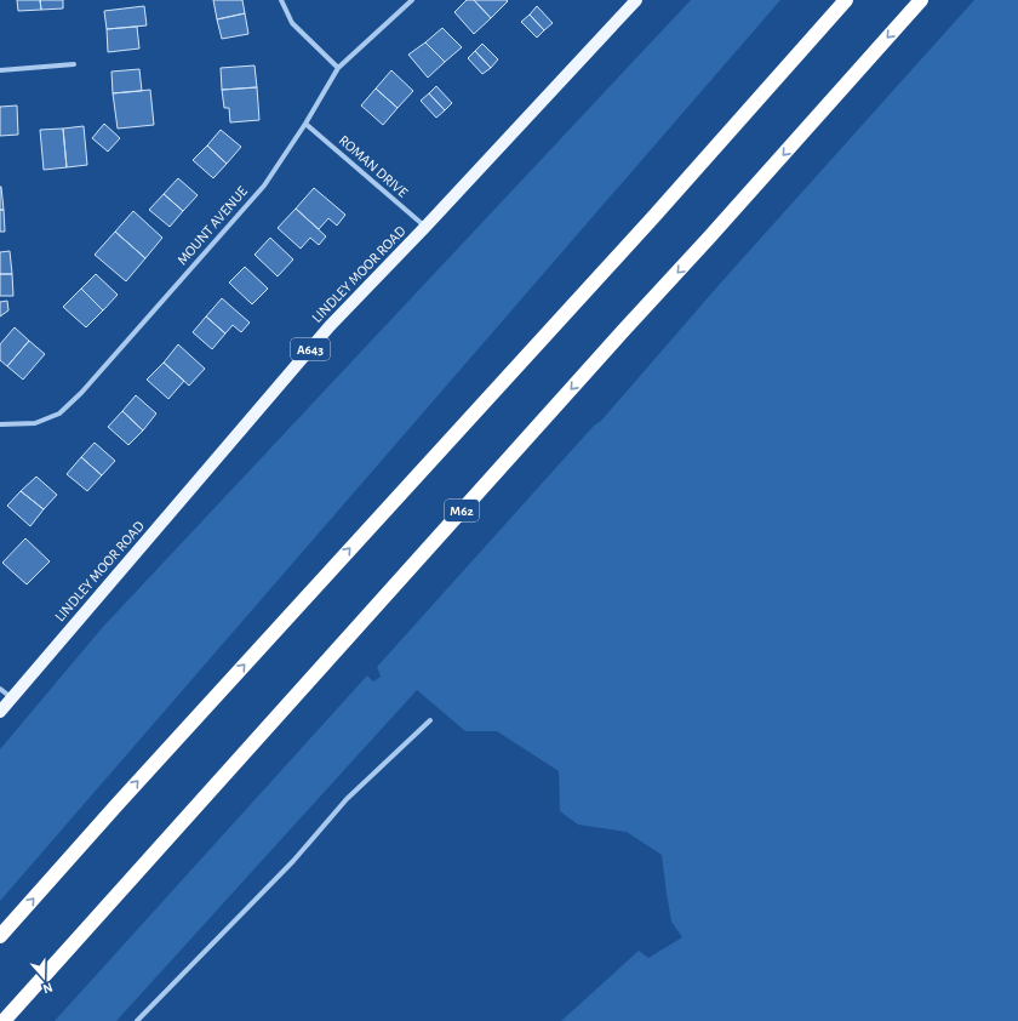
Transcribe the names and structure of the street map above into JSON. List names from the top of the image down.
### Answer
{
  "streets": {
    "highway": ["M62"],
    "main road": ["LINDLEY MOOR ROAD", "A643"],
    "street": ["ROMAN DRIVE", "MOUNT AVENUE"]
  },
  "crossings": [
    ["ROMAN DRIVE", "MOUNT AVENUE"],
    ["ROMAN DRIVE", "LINDLEY MOOR ROAD"]
  ],
  "north": "bottom"
}
